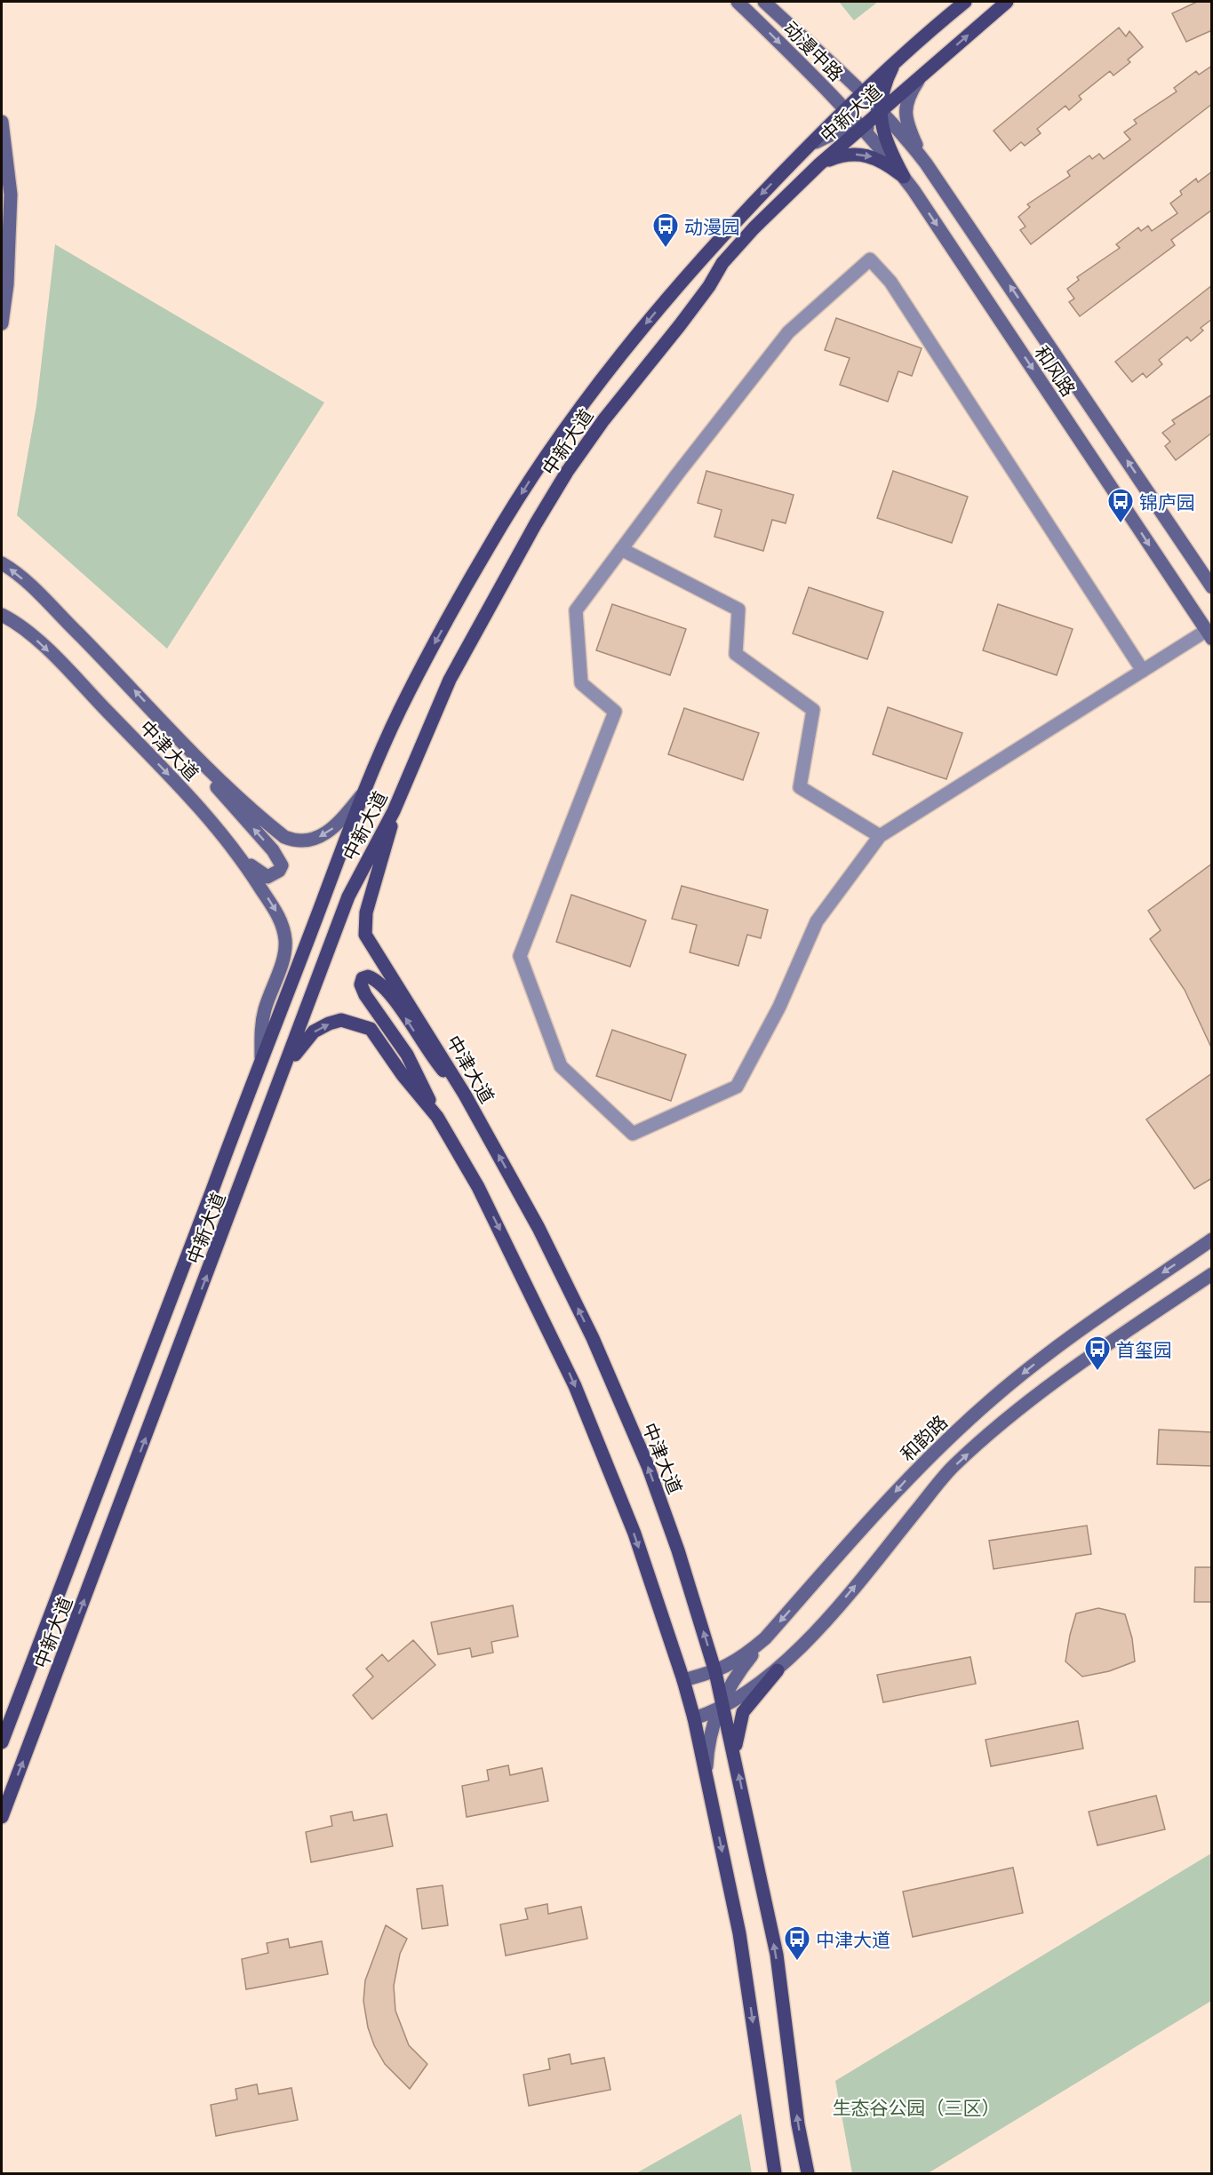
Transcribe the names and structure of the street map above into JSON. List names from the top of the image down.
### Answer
{
  "streets": {
    "main road": ["中新大道", "中津大道"],
    "street": ["动漫中路", "和风路", "和韵路"]
  },
  "crossings": [
    ["动漫中路", "中新大道"],
    ["动漫中路", "和风路"],
    ["中新大道", "和风路"],
    ["中新大道", "中津大道"],
    ["中津大道", "和韵路"]
  ],
  "parks": ["生态谷公园（三区）"],
  "places": {
    "bus stop": [
      "动漫园",
      "锦庐园",
      "首玺园",
      "中津大道"
    ]
  }
}
